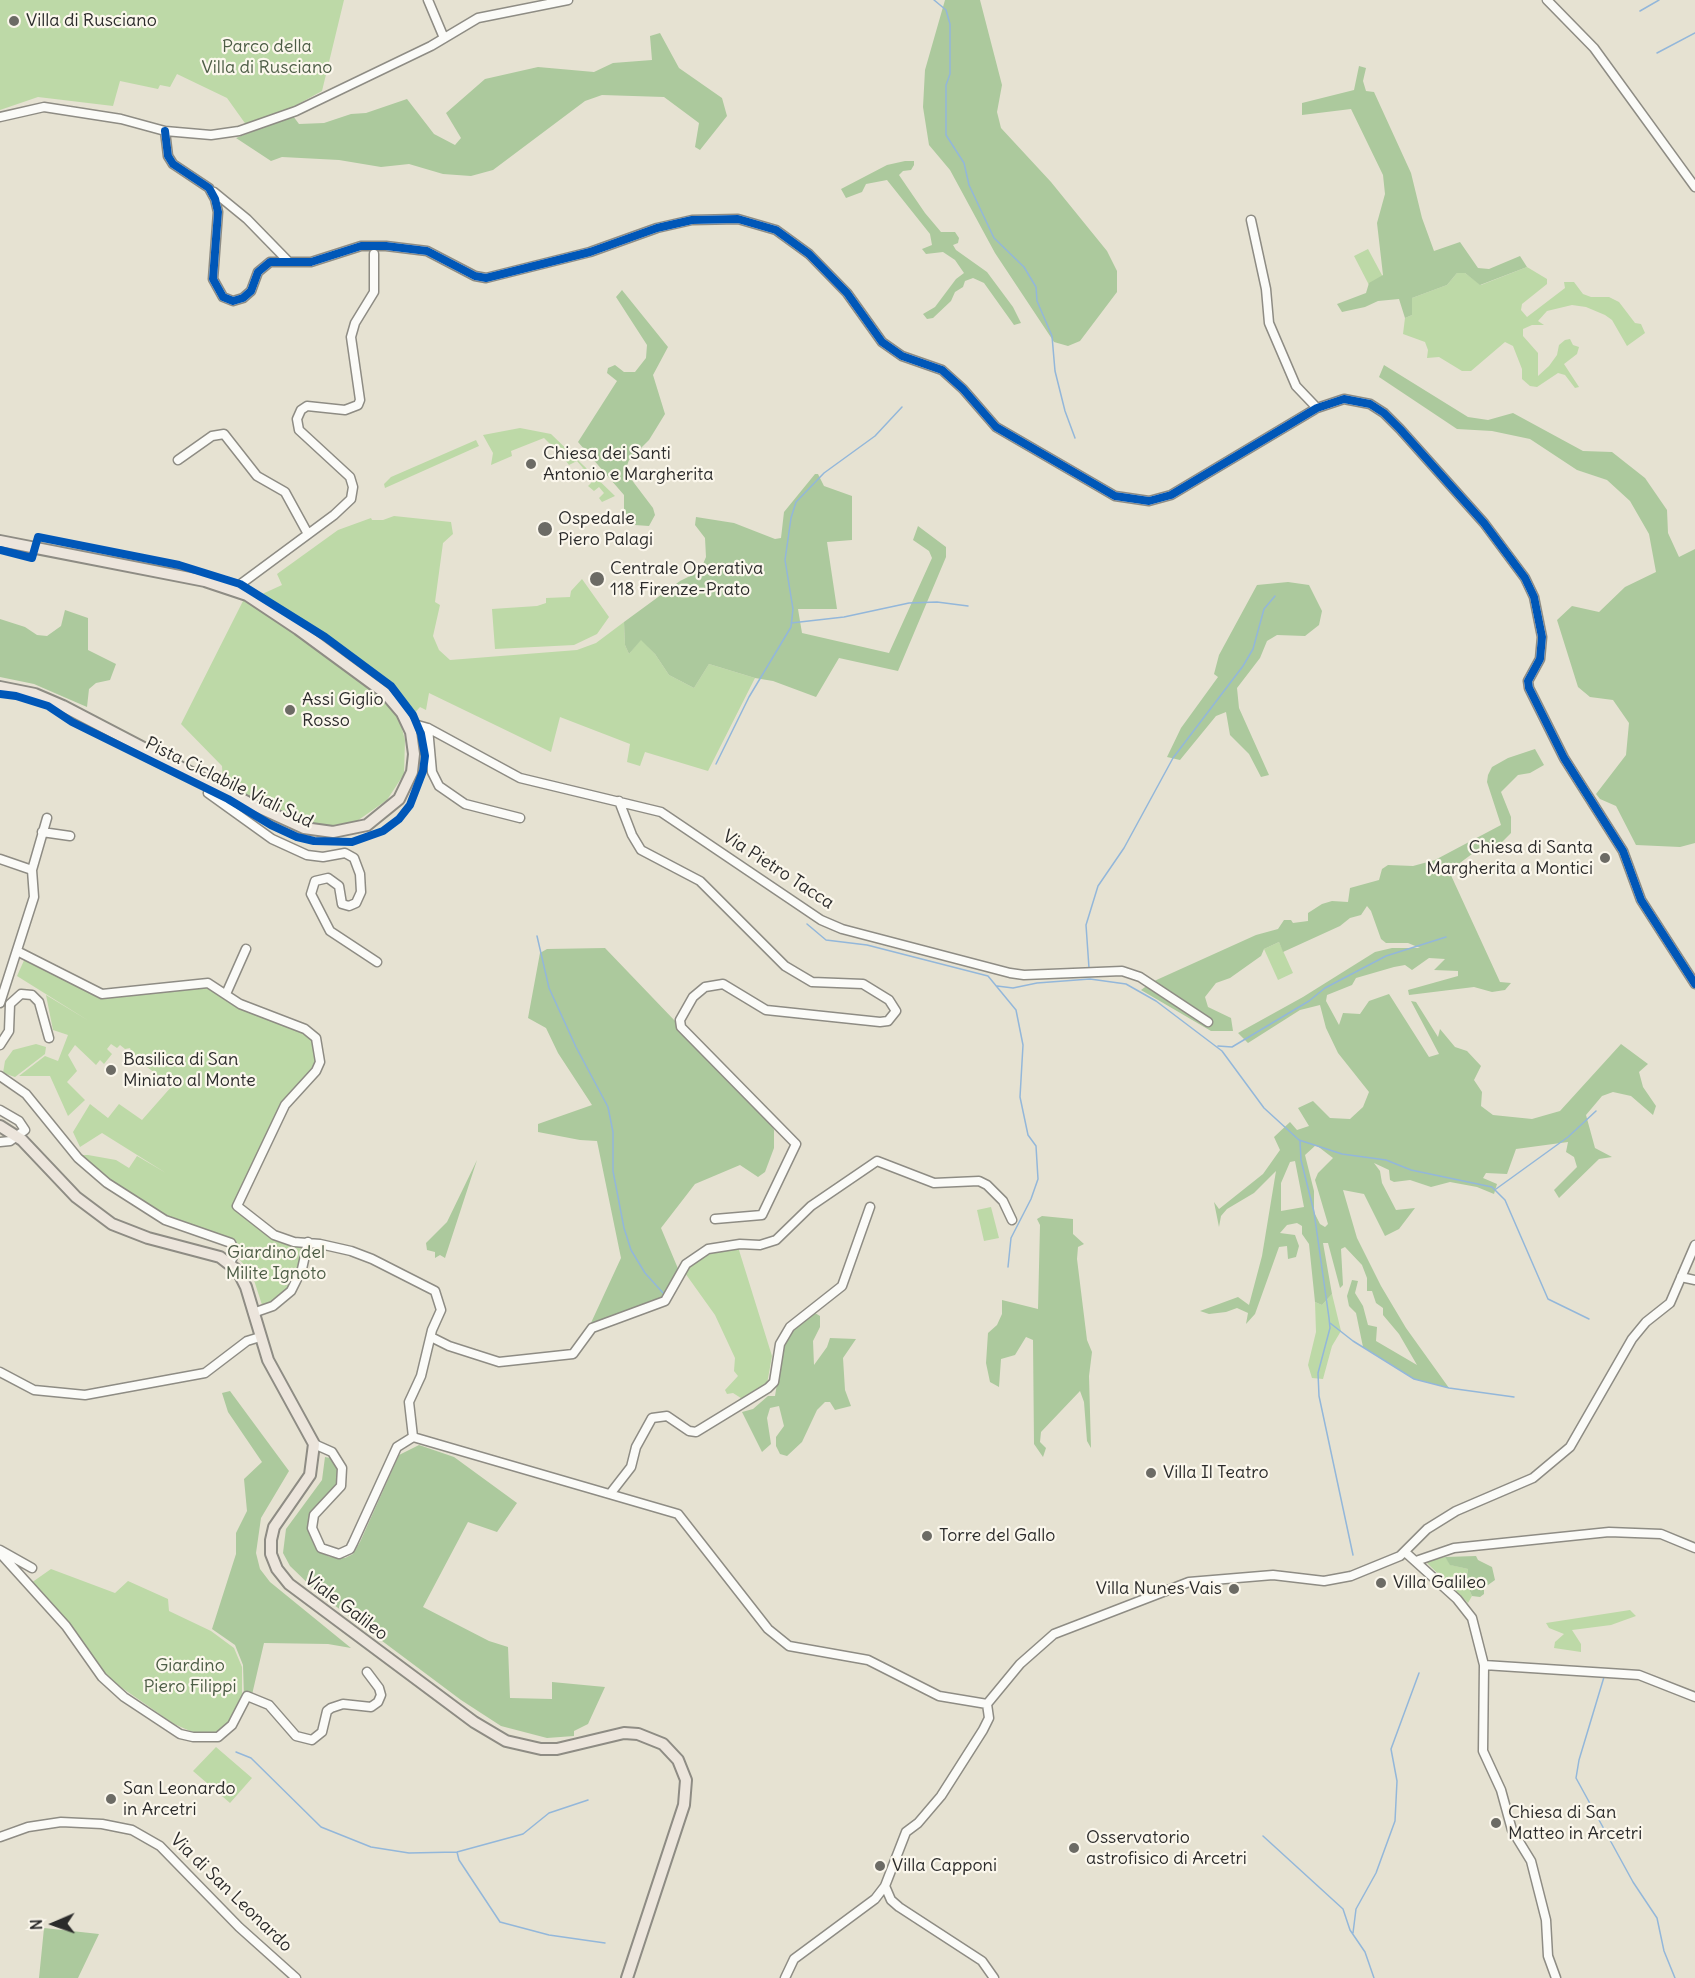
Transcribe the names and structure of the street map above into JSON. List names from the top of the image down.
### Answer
{
  "streets": {
    "main road": ["Viale Galileo"],
    "street": ["Via Pietro Tacca", "Via di San Leonardo"],
    "cycle path": ["Pista Ciclabile Viali Sud"]
  },
  "parks": ["Parco della Villa di Rusciano", "Giardino del Milite Ignoto", "Giardino Piero Filippi"],
  "places": [
    "Villa di Rusciano",
    "Chiesa dei Santi Antonio e Margherita",
    "Ospedale Piero Palagi",
    "Centrale Operativa 118 Firenze-Prato",
    "Assi Giglio Rosso",
    "Chiesa di Santa Margherita a Montici",
    "Basilica di San Miniato al Monte",
    "Villa Il Teatro",
    "Torre del Gallo",
    "Villa Galileo",
    "Villa Nunes Vais",
    "San Leonardo in Arcetri",
    "Chiesa di San Matteo in Arcetri",
    "Osservatorio astrofisico di Arcetri",
    "Villa Capponi"
  ],
  "north": "left"
}
